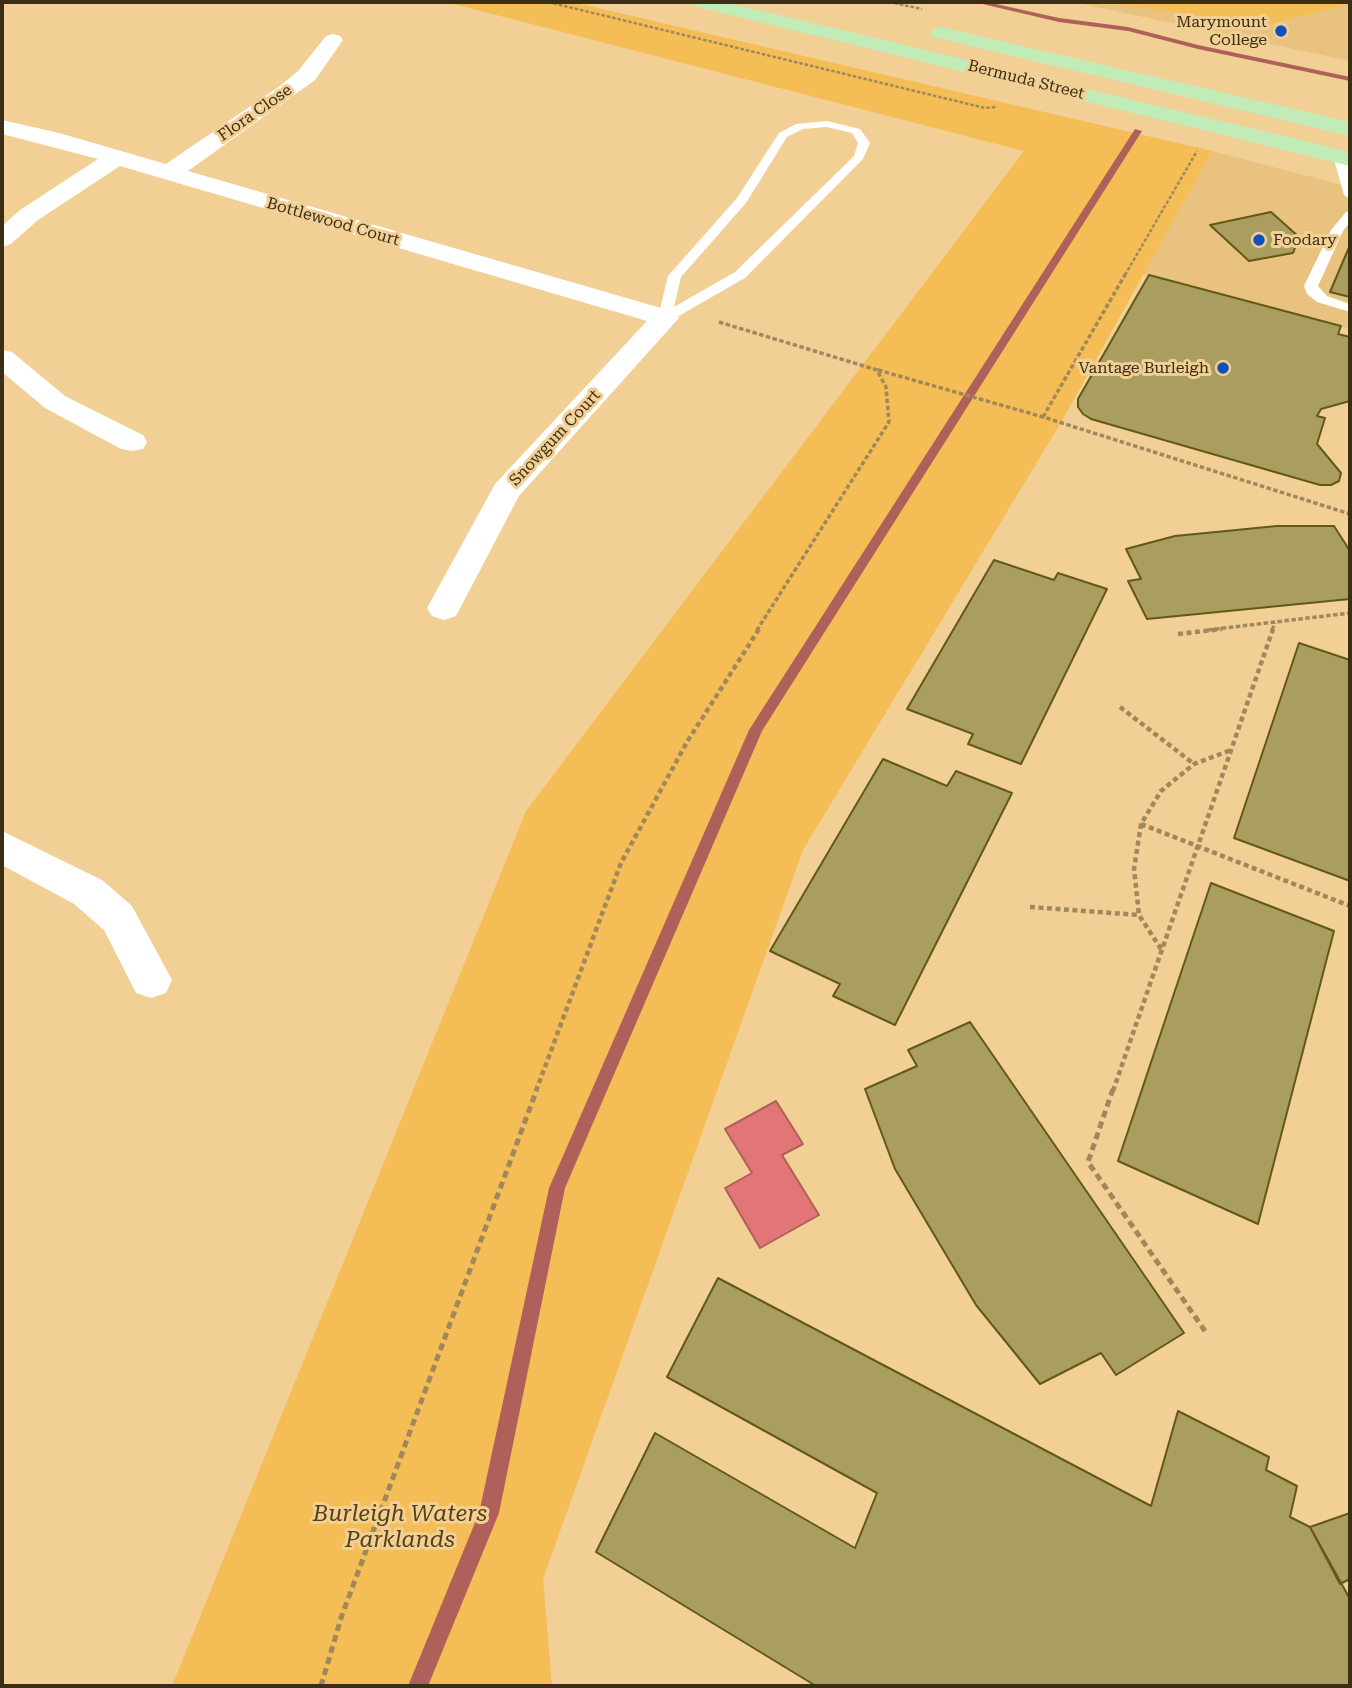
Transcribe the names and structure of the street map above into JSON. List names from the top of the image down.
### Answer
{
  "streets": {
    "main road": ["Bermuda Street"],
    "street": ["Flora Close", "Bottlewood Court", "Snowgum Court"]
  },
  "crossings": [
    ["Flora Close", "Bottlewood Court"],
    ["Bottlewood Court", "Snowgum Court"]
  ],
  "parks": ["Burleigh Waters Parklands"],
  "places": ["Marymount College", "Foodary", "Vantage Burleigh"]
}
